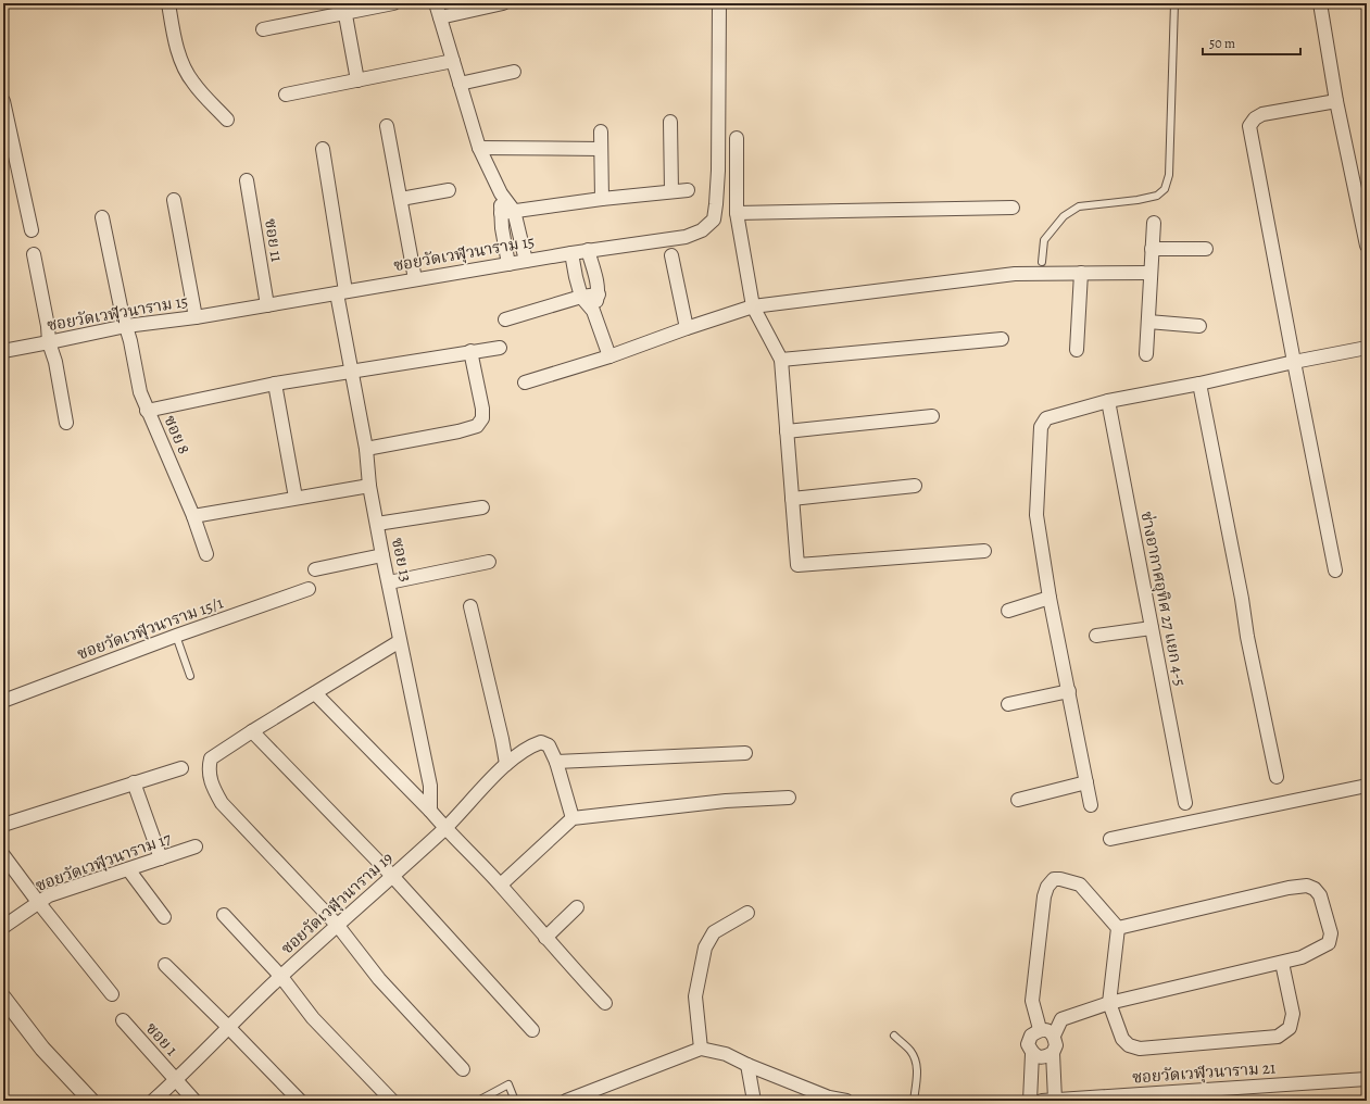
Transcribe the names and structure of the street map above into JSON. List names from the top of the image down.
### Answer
{
  "streets": {
    "street": [
      "ซอย 11",
      "ซอยวัดเวฬุวนาราม 15",
      "ซอย 8",
      "ซอย 13",
      "ช่างอากาศอุทิศ 27 แยก 4-5",
      "ซอยวัดเวฬุวนาราม 15/1",
      "ซอยวัดเวฬุวนาราม 17",
      "ซอยวัดเวฬุวนาราม 19",
      "ซอย 1",
      "ซอยวัดเวฬุวนาราม 21"
    ]
  },
  "crossings": [
    ["ซอย 11", "ซอยวัดเวฬุวนาราม 15"],
    ["ซอยวัดเวฬุวนาราม 15", "ซอย 8"],
    ["ซอยวัดเวฬุวนาราม 15", "ซอย 13"],
    ["ซอยวัดเวฬุวนาราม 19", "ซอย 1"]
  ],
  "scale_bar": "50 m"
}
